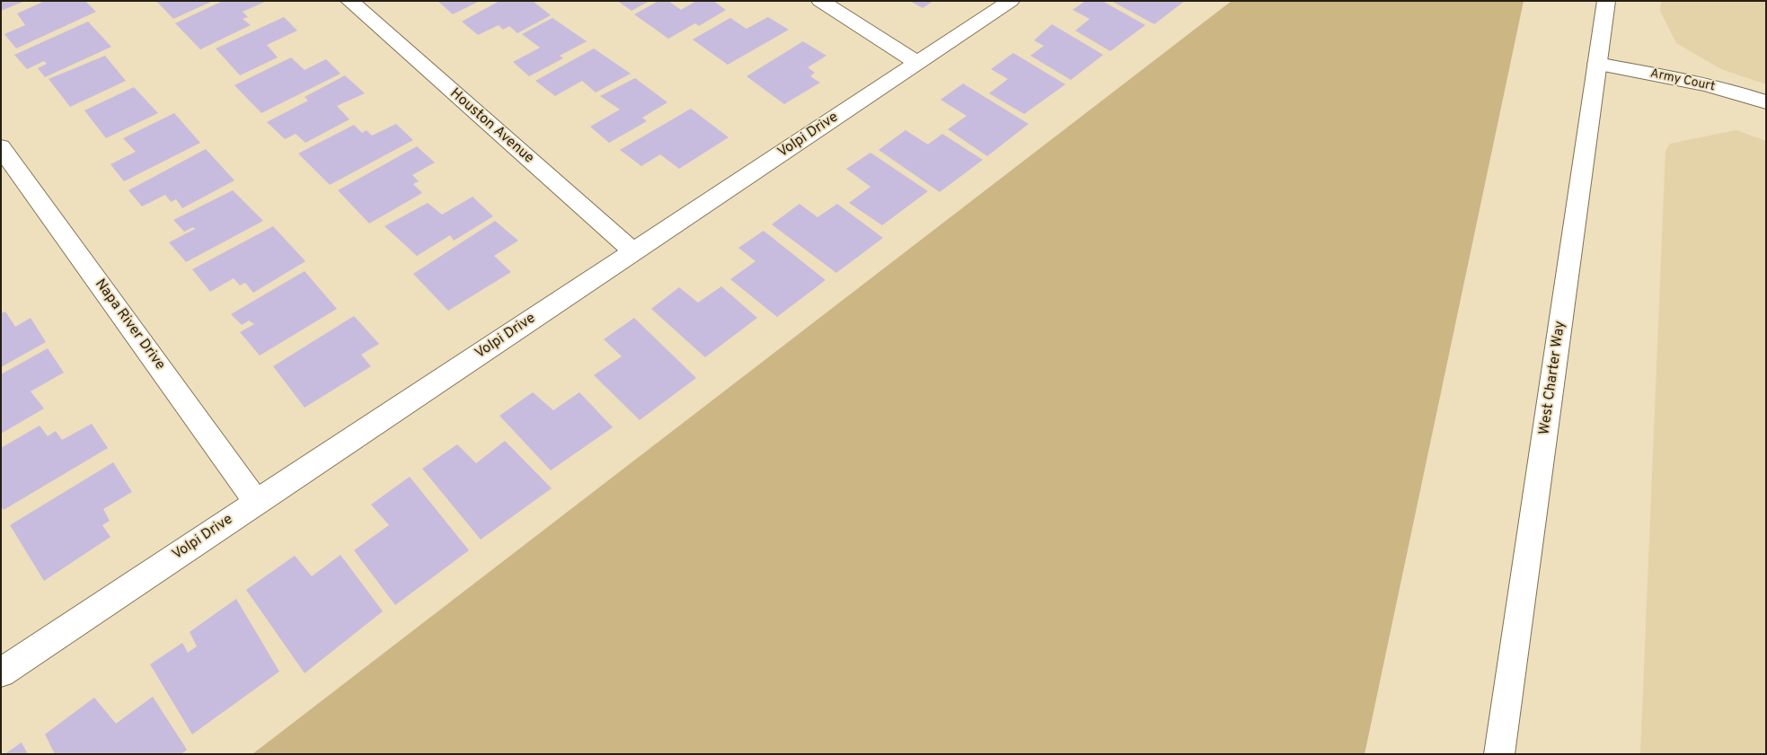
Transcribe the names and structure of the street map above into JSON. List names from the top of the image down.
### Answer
{
  "streets": {
    "main road": [
      "Army Court",
      "Houston Avenue",
      "Volpi Drive",
      "Napa River Drive",
      "West Charter Way"
    ]
  },
  "crossings": [
    ["Army Court", "West Charter Way"],
    ["Houston Avenue", "Volpi Drive"],
    ["Volpi Drive", "Napa River Drive"]
  ]
}
